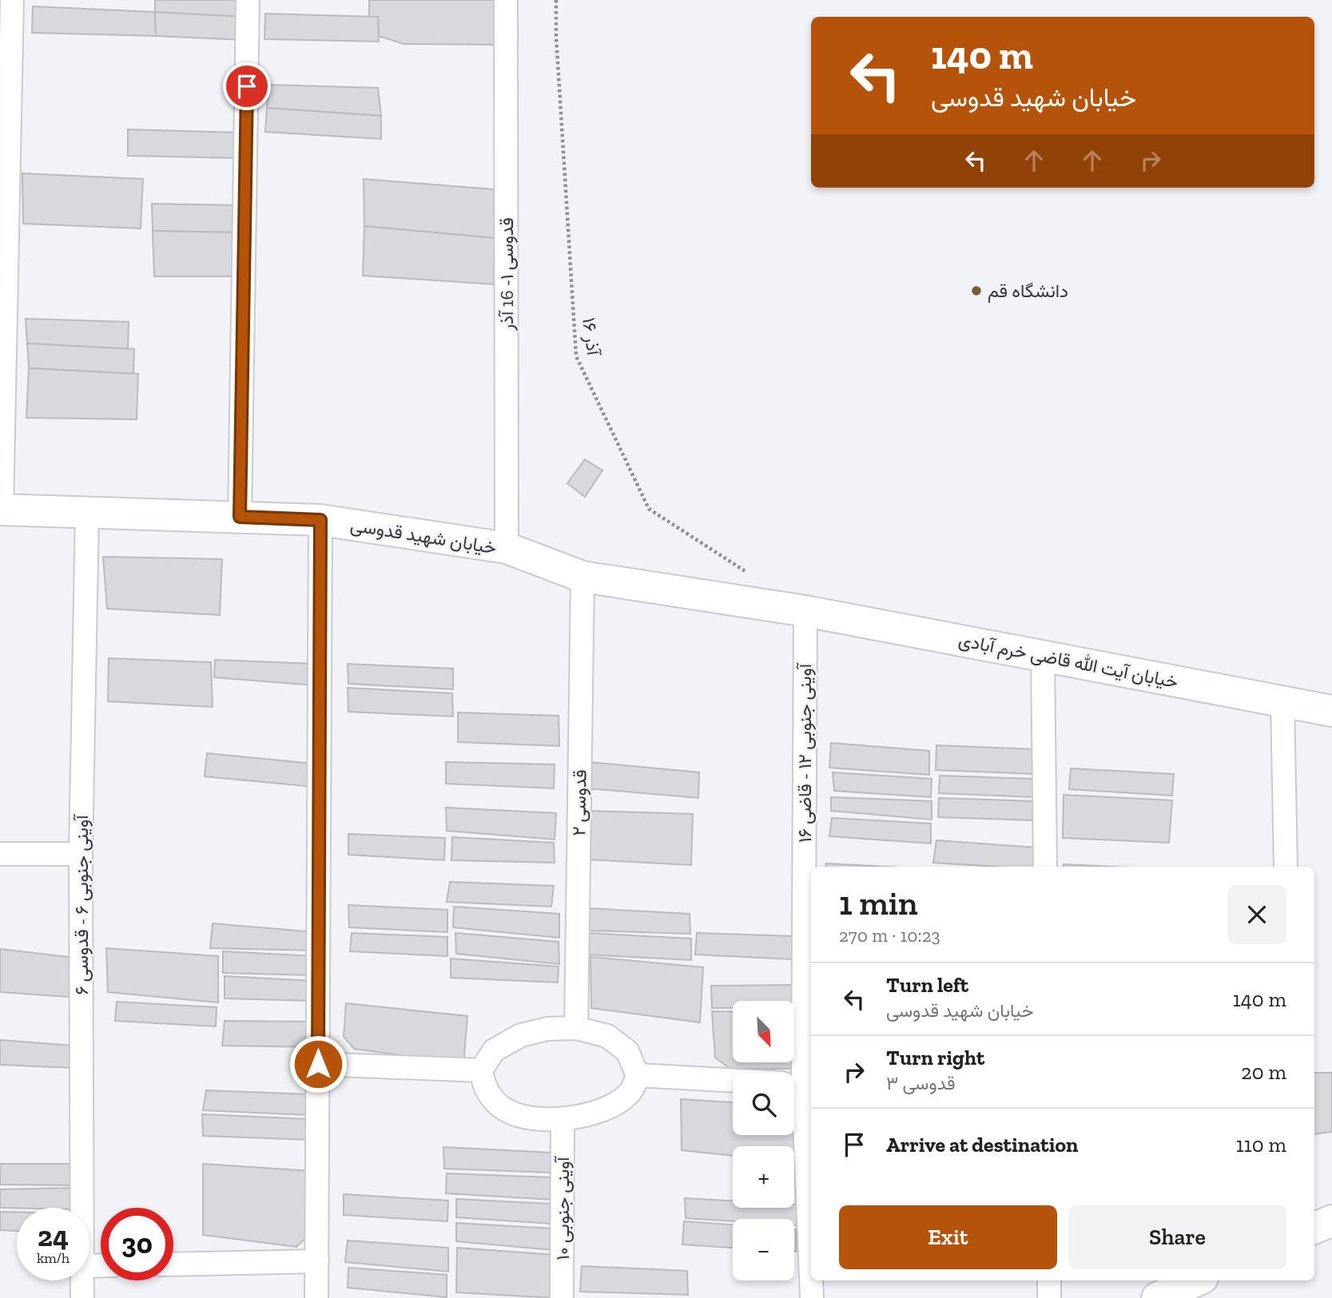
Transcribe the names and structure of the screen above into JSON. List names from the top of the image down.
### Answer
{
  "streets": {
    "main road": ["خیابان شهید قدوسی", "خیابان آیت الله قاضی خرم آبادی"],
    "street": [
      "قدوسی ۱- 16 آذر",
      "آوینی جنوبی ۱۲ - قاضی ۱۶",
      "قدوسی ۲",
      "آوینی جنوبی ۶ - قدوسی ۶",
      "آوینی جنوبی ۱۰"
    ],
    "path": ["۱۶ آذر"]
  },
  "crossings": [
    ["قدوسی ۱- 16 آذر", "خیابان شهید قدوسی"],
    ["خیابان شهید قدوسی", "خیابان آیت الله قاضی خرم آبادی"],
    ["خیابان شهید قدوسی", "آوینی جنوبی ۱۲ - قاضی ۱۶"],
    ["خیابان شهید قدوسی", "قدوسی ۲"],
    ["خیابان شهید قدوسی", "آوینی جنوبی ۶ - قدوسی ۶"],
    ["خیابان آیت الله قاضی خرم آبادی", "آوینی جنوبی ۱۲ - قاضی ۱۶"],
    ["قدوسی ۲", "آوینی جنوبی ۱۰"]
  ],
  "places": ["دانشگاه قم"],
  "north": "bottom right",
  "page": {
    "turn": ["140 m", "خیابان شهید قدوسی"],
    "heading": ["1 min", "270 m · 10:23"],
    "list": [
      {
        "name": "Turn left",
        "note": "خیابان شهید قدوسی",
        "value": "140 m"
      },
      {
        "name": "Turn right",
        "note": "قدوسی ۳",
        "value": "20 m"
      },
      {
        "name": "Arrive at destination",
        "value": "110 m"
      }
    ],
    "map_buttons": ["+", "−"],
    "buttons": ["Exit", "Share"],
    "speed": "24 km/h",
    "limit": "30"
  }
}
